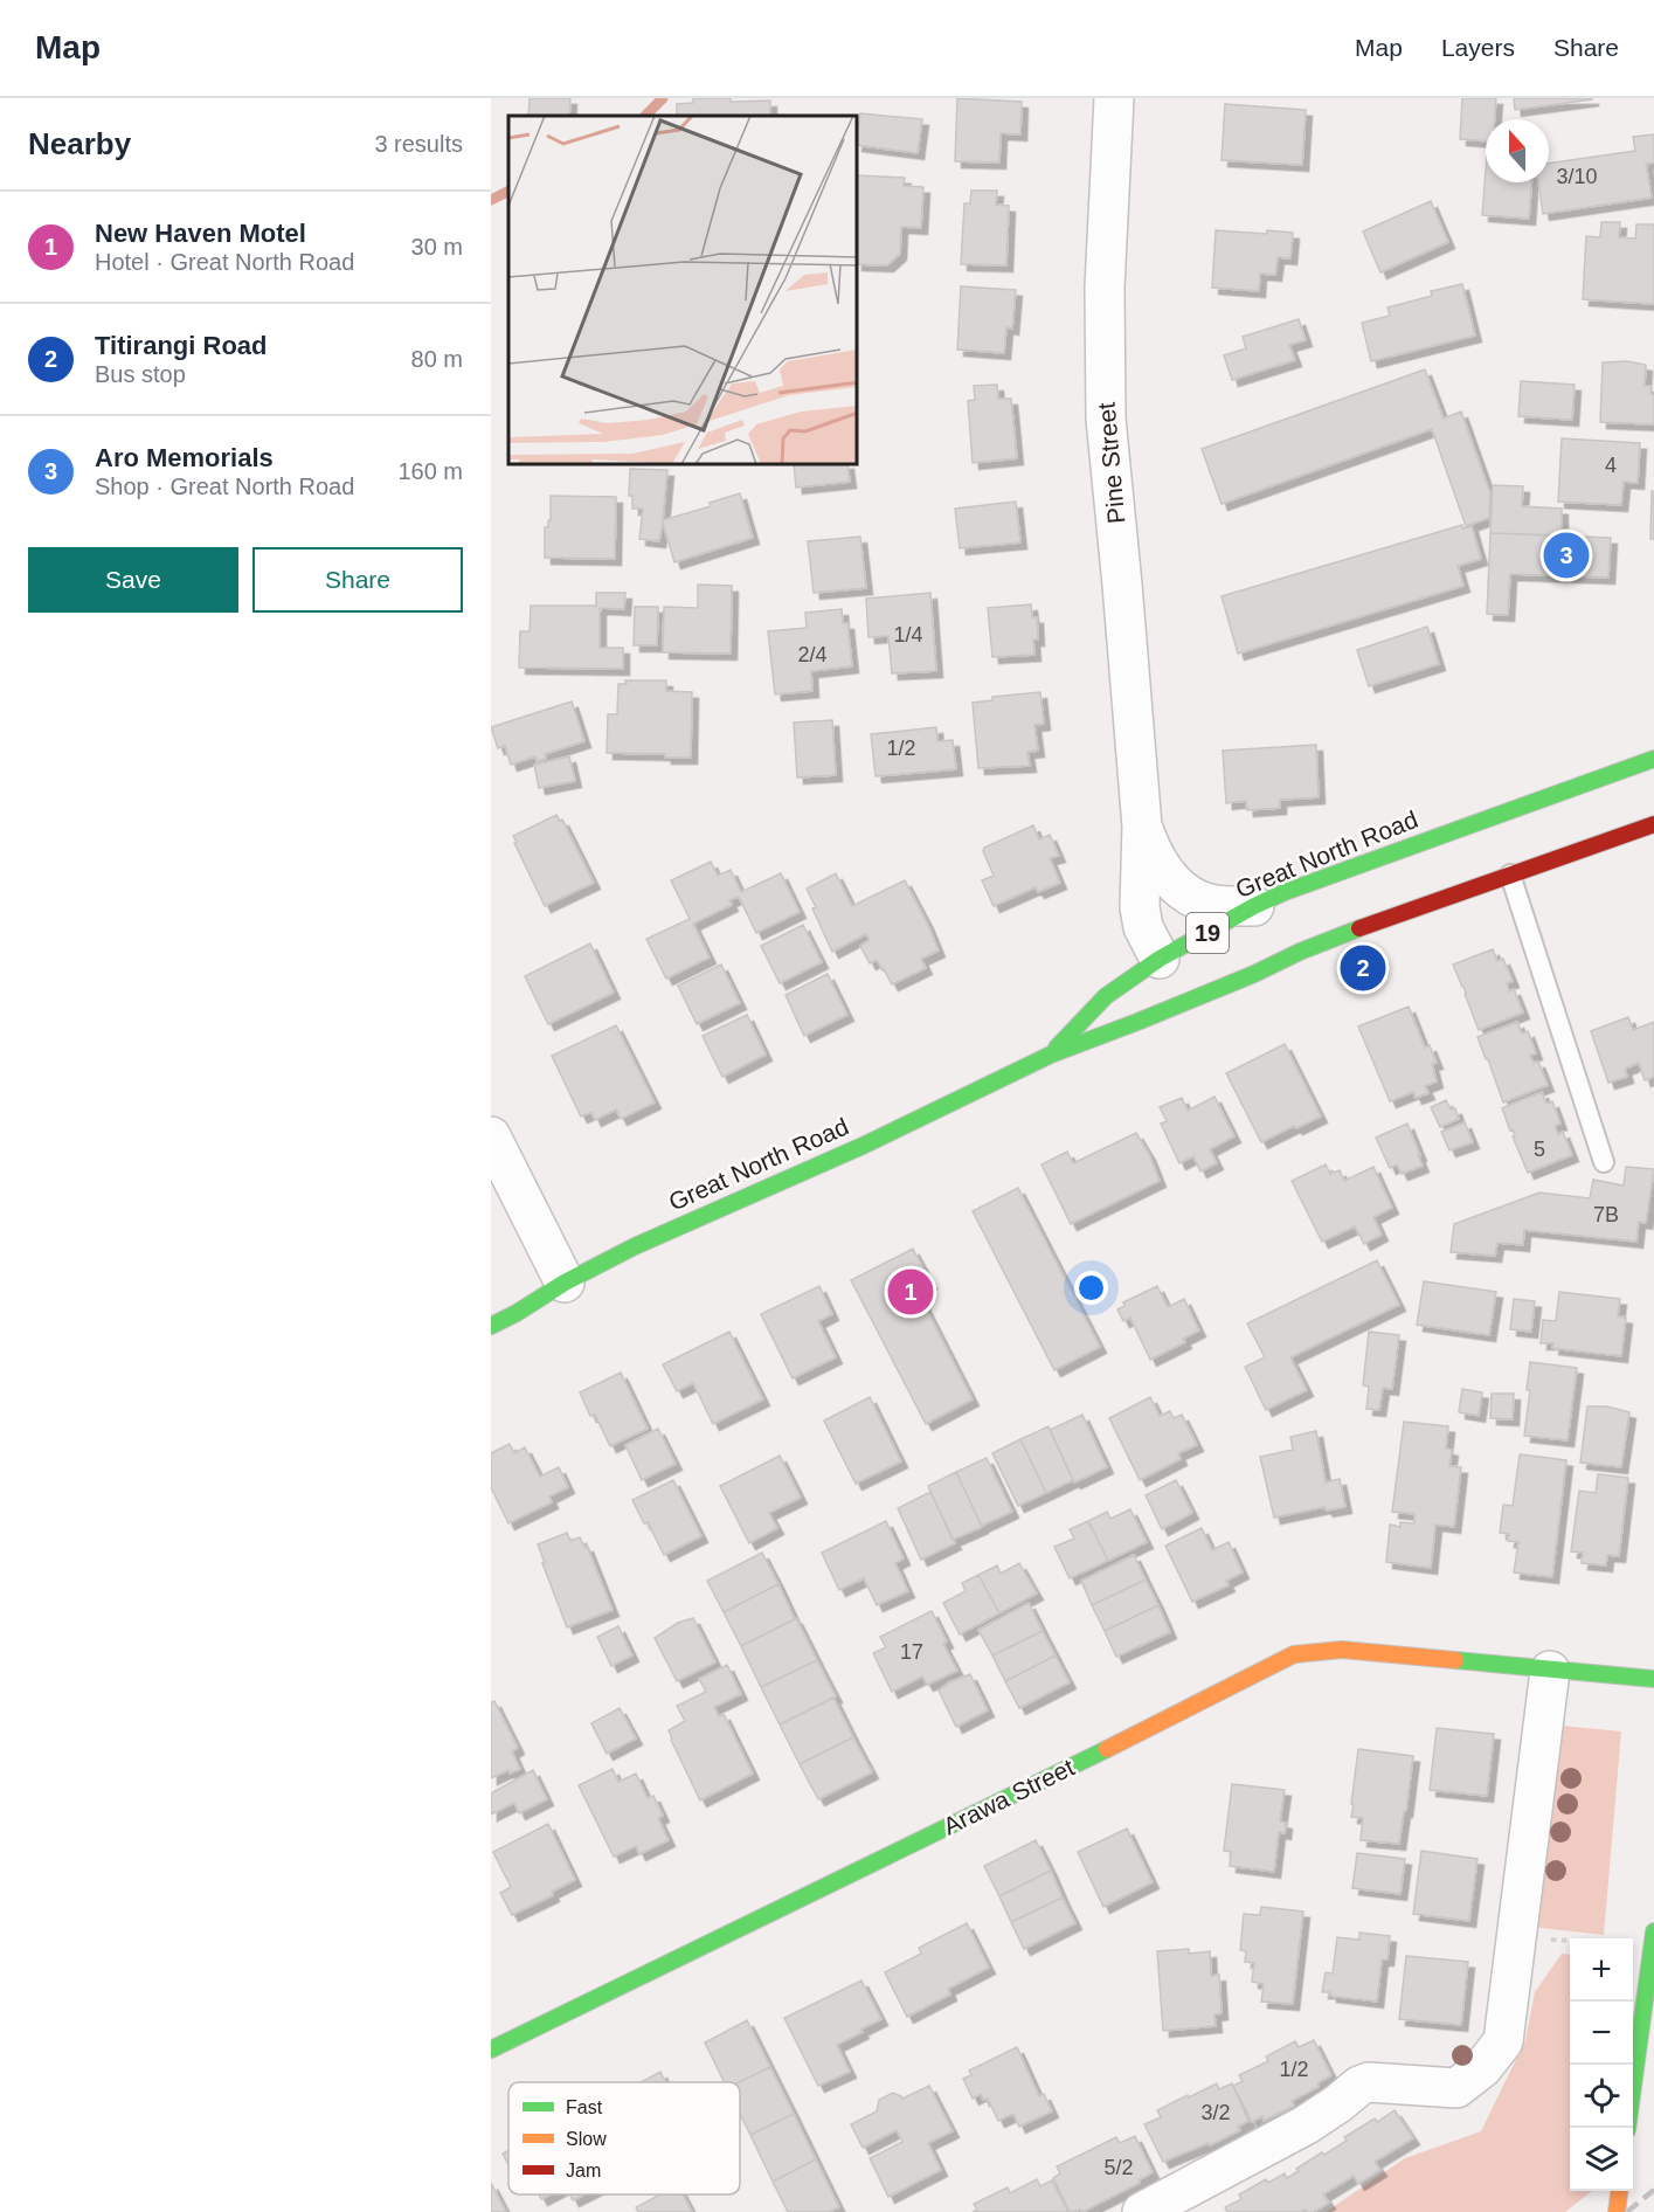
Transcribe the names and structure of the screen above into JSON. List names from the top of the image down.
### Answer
{
  "streets": {
    "main road": ["Great North Road", "19", "Arawa Street"],
    "street": ["Pine Street"]
  },
  "crossings": [
    ["Pine Street", "Great North Road"]
  ],
  "house_numbers": [
    "3/10",
    "4",
    "1/4",
    "2/4",
    "1/2",
    "5",
    "7B",
    "17",
    "1/2",
    "3/2",
    "5/2"
  ],
  "legend": ["Fast", "Slow", "Jam"],
  "north": "top",
  "page": {
    "header": "Map",
    "nav": ["Map", "Layers", "Share"],
    "heading": ["Nearby", "3 results"],
    "list": [
      {
        "mark": "1",
        "name": "New Haven Motel",
        "note": "Hotel · Great North Road",
        "value": "30 m"
      },
      {
        "mark": "2",
        "name": "Titirangi Road",
        "note": "Bus stop",
        "value": "80 m"
      },
      {
        "mark": "3",
        "name": "Aro Memorials",
        "note": "Shop · Great North Road",
        "value": "160 m"
      }
    ],
    "buttons": ["Save", "Share"],
    "pins": ["3", "2", "1"],
    "map_buttons": ["+", "−"]
  }
}
